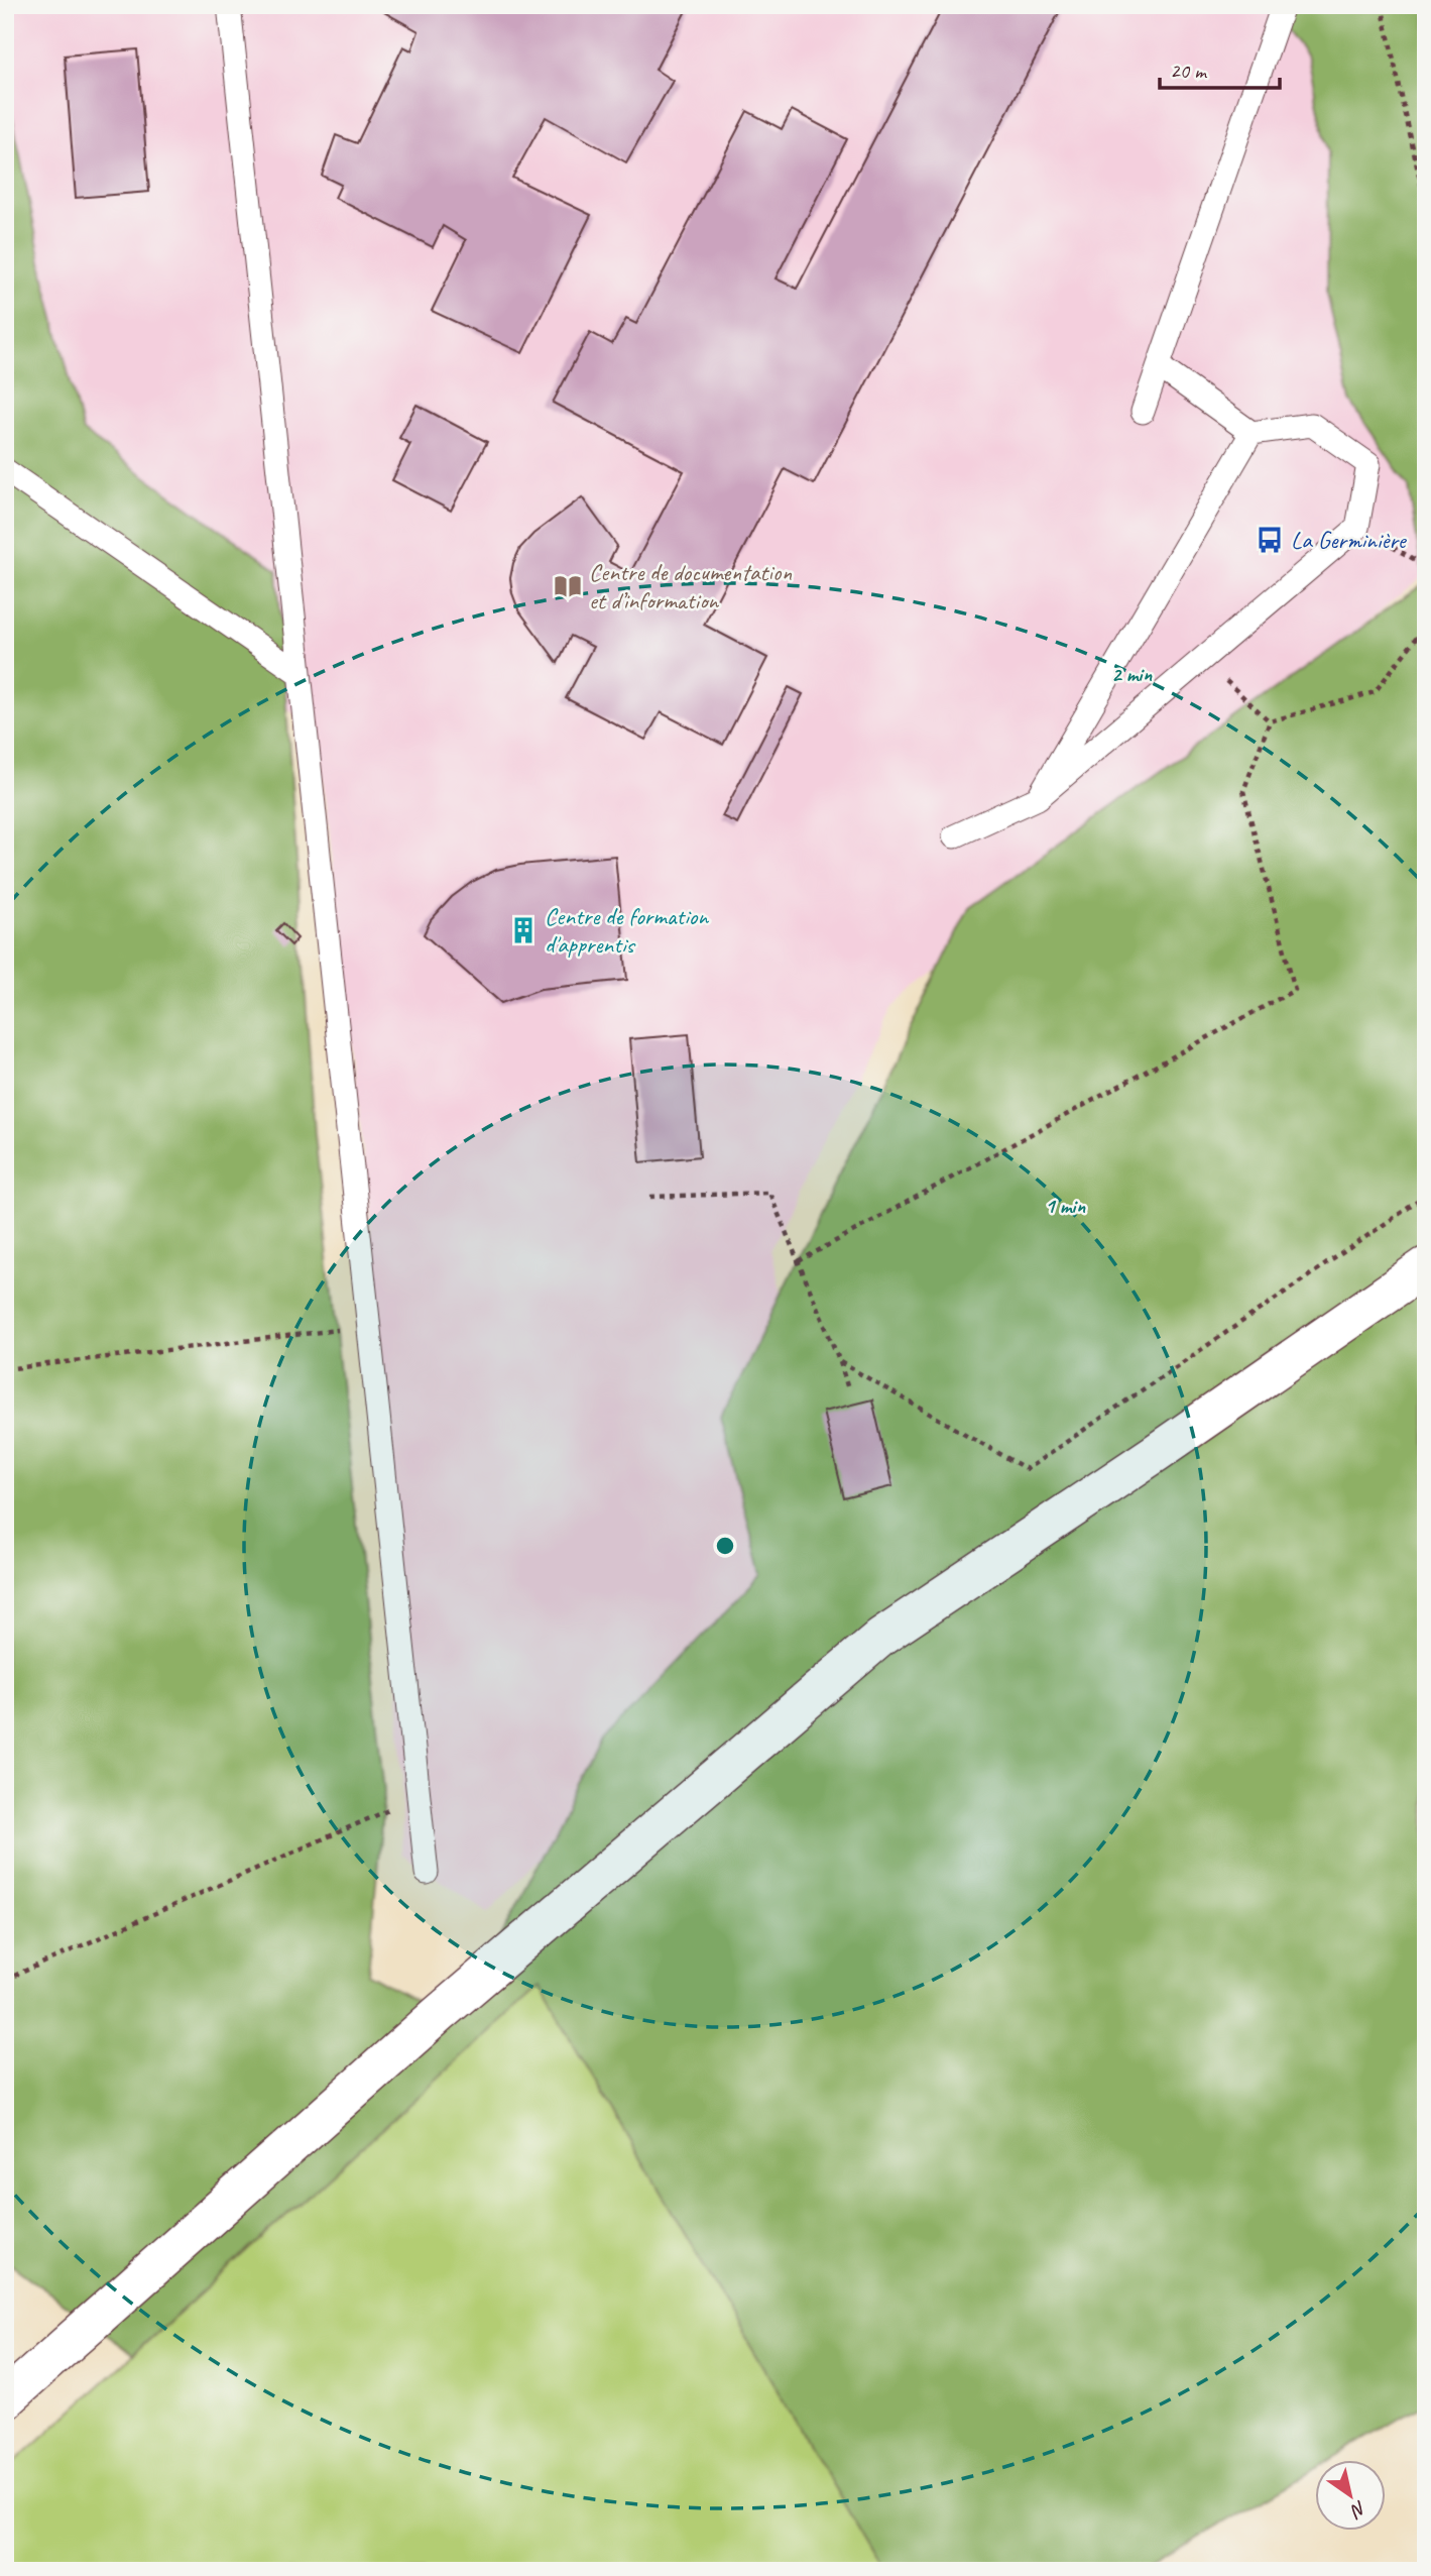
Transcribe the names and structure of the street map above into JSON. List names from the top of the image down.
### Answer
{
  "places": {
    "bus stop": ["La Germinière"],
    "library": ["Centre de documentation et d’information"],
    "building": ["Centre de formation d'apprentis"]
  },
  "scale_bar": "20 m",
  "north": "bottom right",
  "rings": ["2 min", "1 min"]
}
